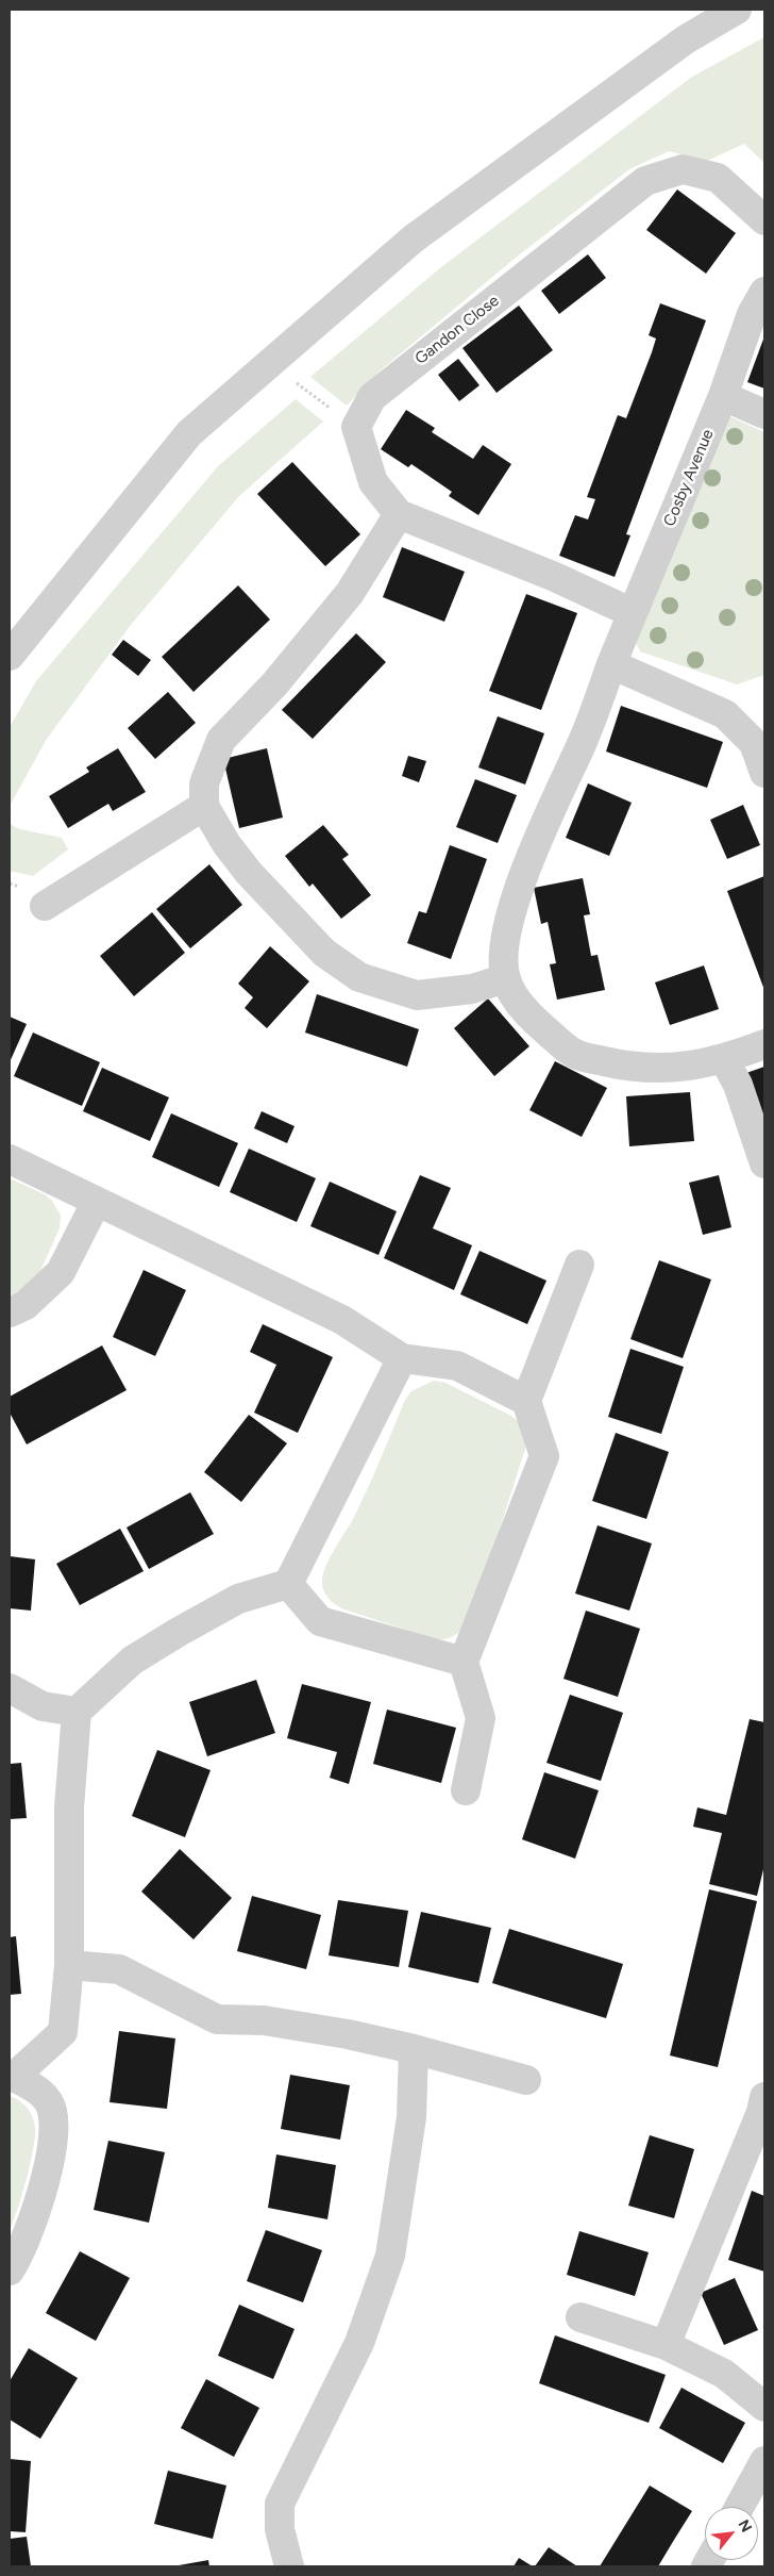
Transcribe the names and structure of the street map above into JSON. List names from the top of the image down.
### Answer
{
  "streets": {
    "street": ["Gandon Close", "Cosby Avenue"]
  },
  "north": "top right"
}
